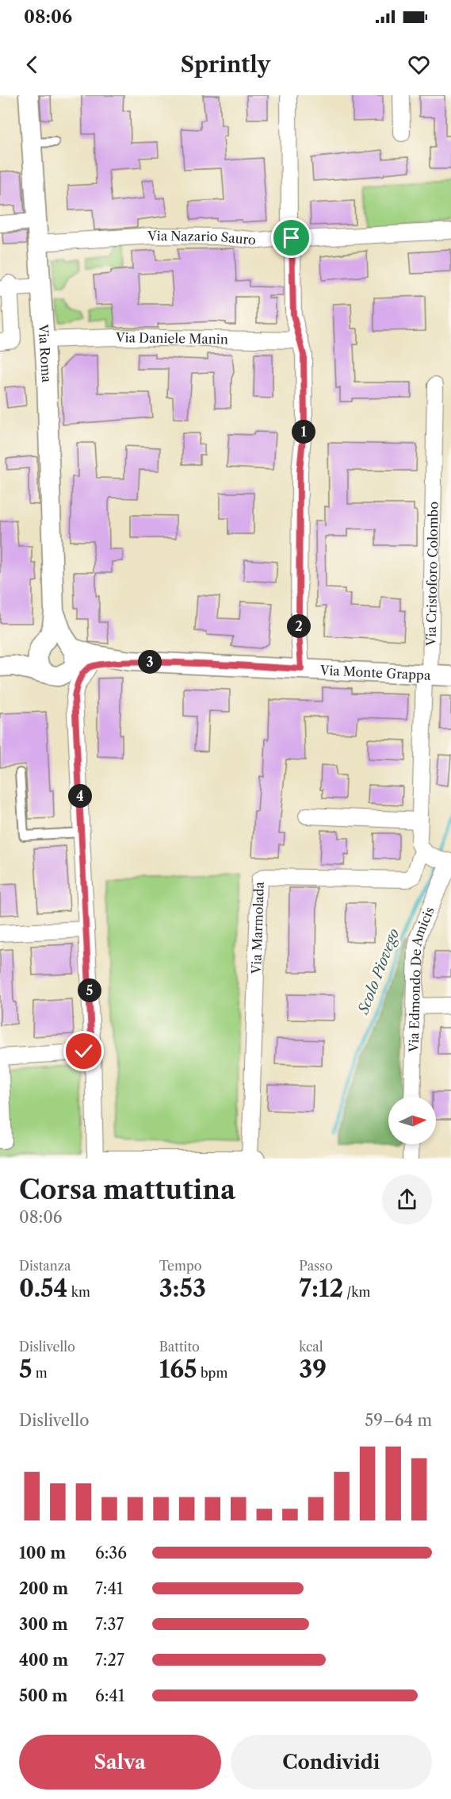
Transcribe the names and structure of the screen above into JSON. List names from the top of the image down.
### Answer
{
  "streets": {
    "street": [
      "Via Nazario Sauro",
      "Via Daniele Manin",
      "Via Roma",
      "Via Cristoforo Colombo",
      "Via Monte Grappa",
      "Via Marmolada",
      "Via Edmondo De Amicis"
    ]
  },
  "crossings": [
    ["Via Nazario Sauro", "Via Roma"],
    ["Via Daniele Manin", "Via Roma"],
    ["Via Roma", "Via Monte Grappa"],
    ["Via Cristoforo Colombo", "Via Monte Grappa"],
    ["Via Cristoforo Colombo", "Via Edmondo De Amicis"],
    ["Via Monte Grappa", "Via Edmondo De Amicis"],
    ["Via Marmolada", "Via Edmondo De Amicis"]
  ],
  "water": ["Scolo Piovego"],
  "north": "right",
  "page": {
    "status": "08:06",
    "header": "Sprintly",
    "pins": [
      "1",
      "2",
      "3",
      "4",
      "5"
    ],
    "heading": ["Corsa mattutina", "08:06"],
    "stats": [
      ["Distanza", "0.54 km"],
      ["Tempo", "3:53"],
      ["Passo", "7:12 /km"],
      ["Dislivello", "5 m"],
      ["Battito", "165 bpm"],
      ["kcal", "39"]
    ],
    "chart": ["Dislivello", "59–64 m"],
    "list": [
      {
        "name": "100 m",
        "note": "6:36"
      },
      {
        "name": "200 m",
        "note": "7:41"
      },
      {
        "name": "300 m",
        "note": "7:37"
      },
      {
        "name": "400 m",
        "note": "7:27"
      },
      {
        "name": "500 m",
        "note": "6:41"
      }
    ],
    "buttons": ["Salva", "Condividi"]
  }
}
